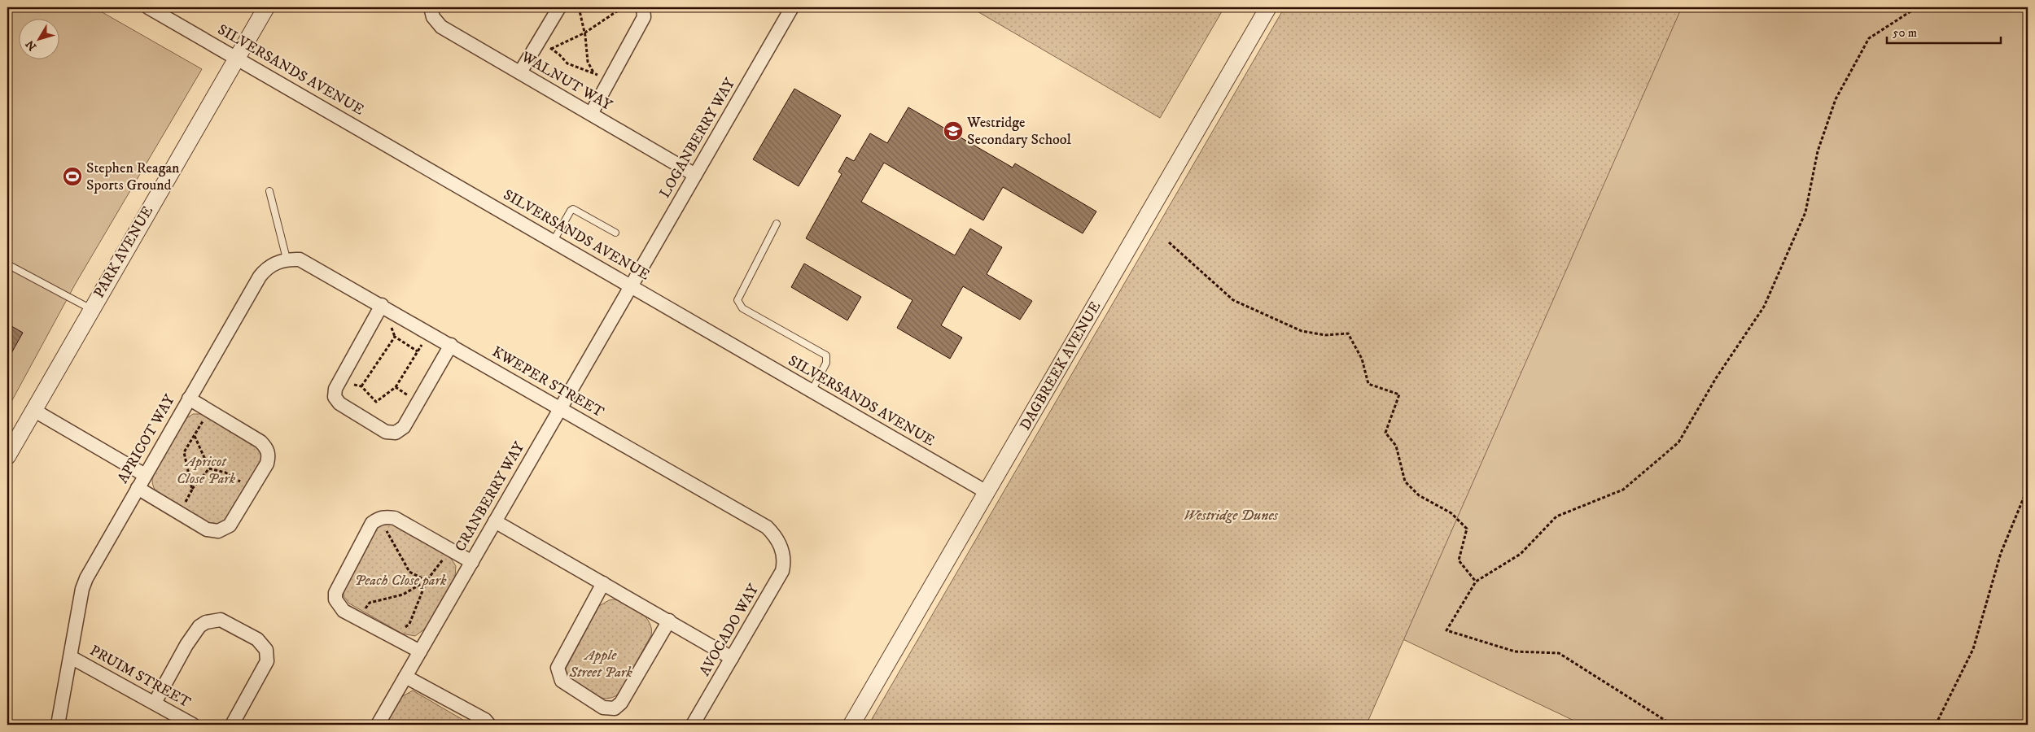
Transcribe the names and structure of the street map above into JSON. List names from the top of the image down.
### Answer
{
  "streets": {
    "street": [
      "SILVERSANDS AVENUE",
      "WALNUT WAY",
      "LOGANBERRY WAY",
      "PARK AVENUE",
      "DAGBREEK AVENUE",
      "KWEPER STREET",
      "APRICOT WAY",
      "CRANBERRY WAY",
      "AVOCADO WAY",
      "PRUIM STREET"
    ]
  },
  "crossings": [
    ["SILVERSANDS AVENUE", "LOGANBERRY WAY"],
    ["SILVERSANDS AVENUE", "PARK AVENUE"],
    ["SILVERSANDS AVENUE", "DAGBREEK AVENUE"],
    ["SILVERSANDS AVENUE", "CRANBERRY WAY"],
    ["WALNUT WAY", "LOGANBERRY WAY"],
    ["LOGANBERRY WAY", "CRANBERRY WAY"],
    ["KWEPER STREET", "APRICOT WAY"],
    ["KWEPER STREET", "CRANBERRY WAY"],
    ["KWEPER STREET", "AVOCADO WAY"],
    ["APRICOT WAY", "PRUIM STREET"]
  ],
  "parks": [
    "Apricot Close Park",
    "Westridge Dunes",
    "Peach Close park",
    "Apple Street Park"
  ],
  "places": {
    "school or university": ["Westridge Secondary School"],
    "sports": ["Stephen Reagan Sports Ground"]
  },
  "scale_bar": "50 m",
  "north": "bottom left"
}
